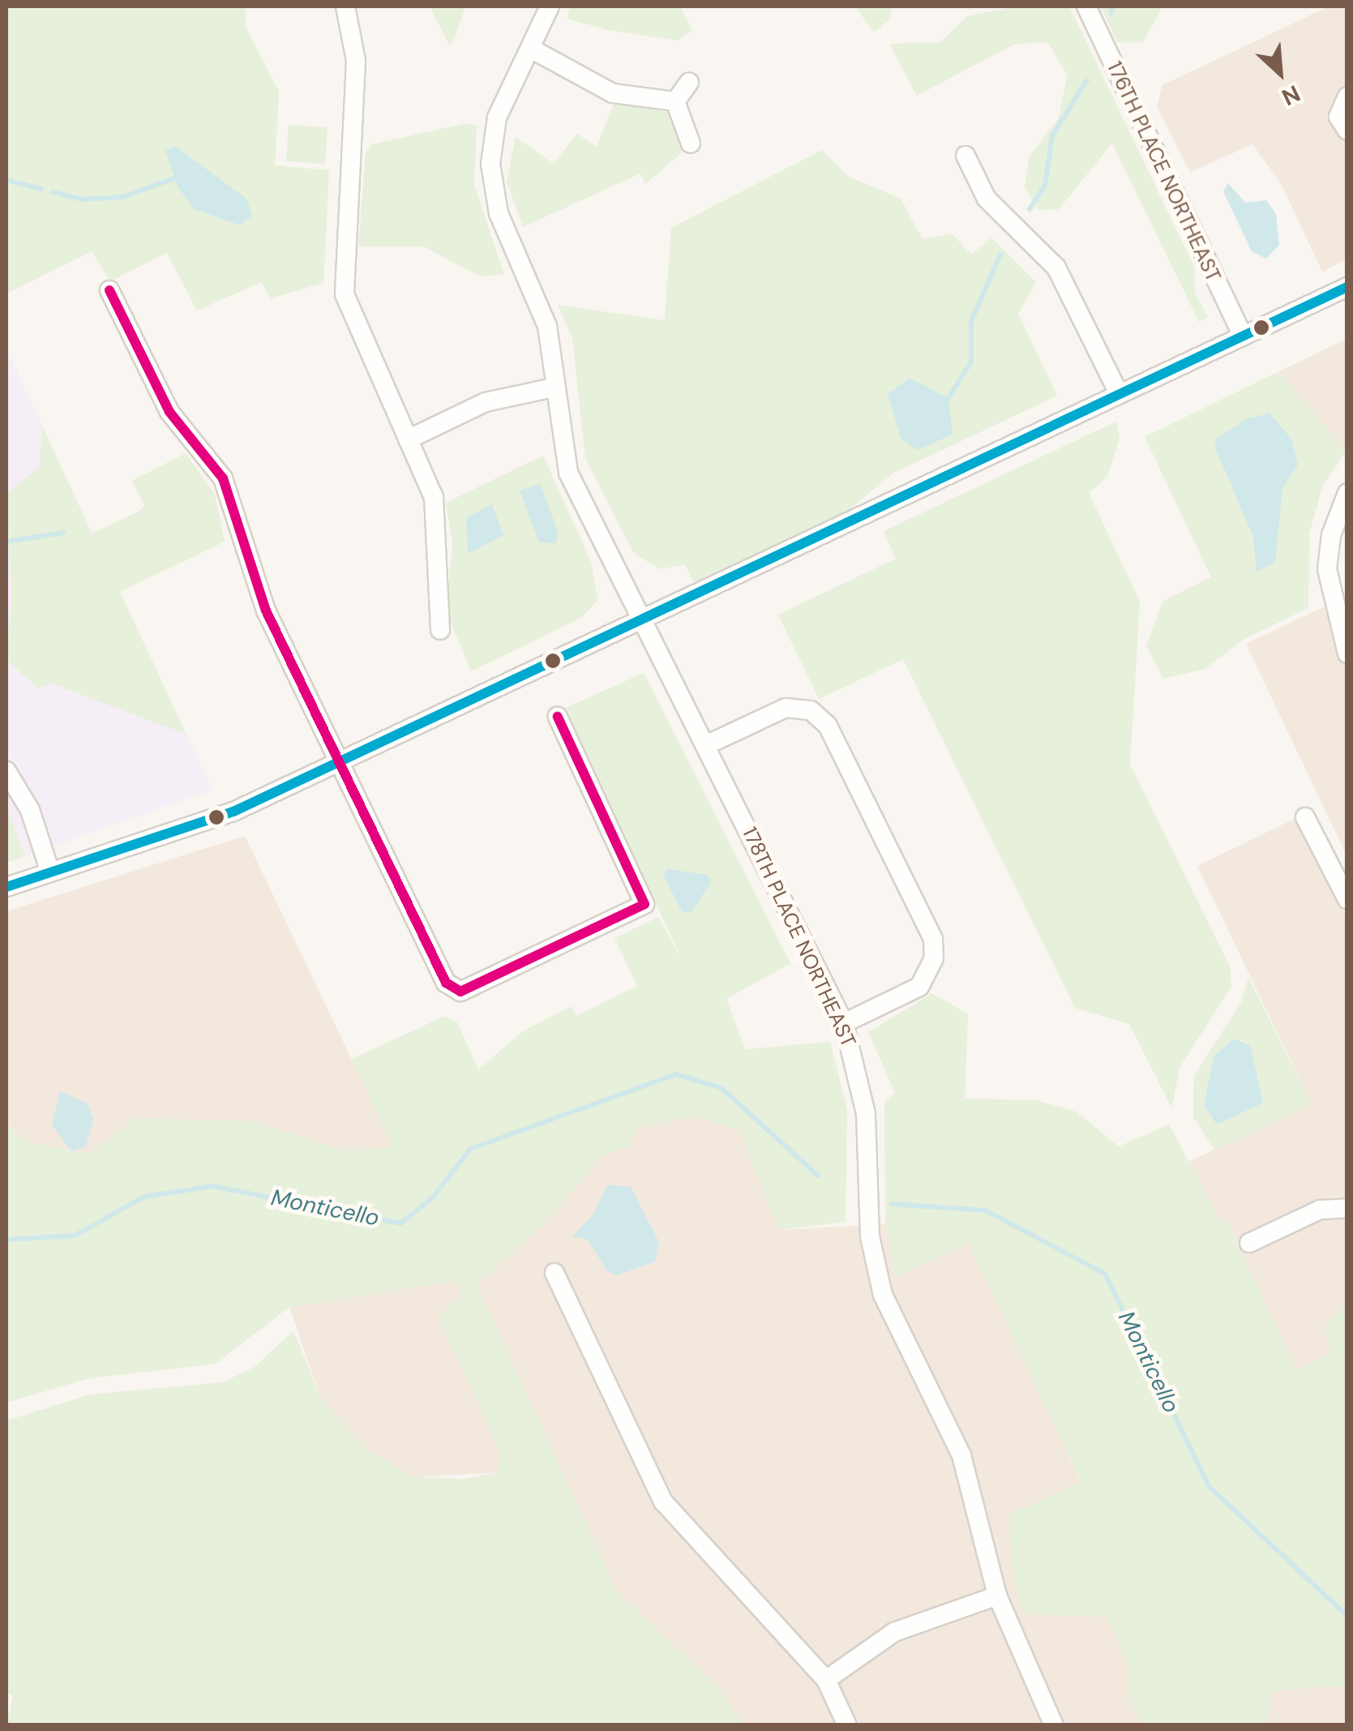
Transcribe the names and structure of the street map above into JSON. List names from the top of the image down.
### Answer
{
  "streets": {
    "street": ["176TH PLACE NORTHEAST", "178TH PLACE NORTHEAST"]
  },
  "water": ["Monticello"],
  "north": "bottom right"
}
